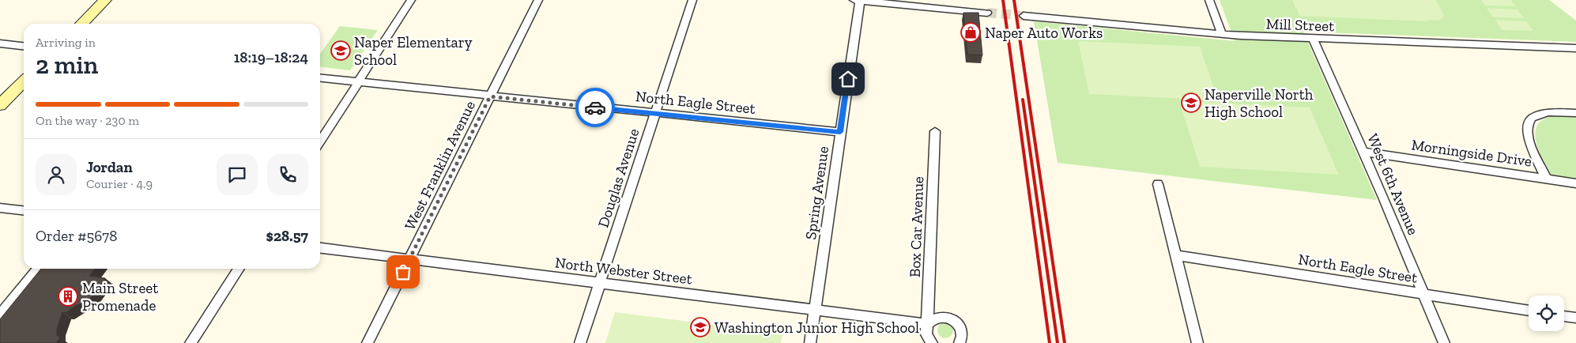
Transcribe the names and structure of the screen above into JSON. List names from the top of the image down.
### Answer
{
  "streets": {
    "street": [
      "Mill Street",
      "North Eagle Street",
      "Morningside Drive",
      "West Franklin Avenue",
      "Douglas Avenue",
      "West 6th Avenue",
      "Spring Avenue",
      "Box Car Avenue",
      "North Webster Street"
    ]
  },
  "crossings": [
    ["Mill Street", "West 6th Avenue"],
    ["North Eagle Street", "West Franklin Avenue"],
    ["North Eagle Street", "Douglas Avenue"],
    ["North Eagle Street", "West 6th Avenue"],
    ["North Eagle Street", "Spring Avenue"],
    ["Morningside Drive", "West 6th Avenue"],
    ["West Franklin Avenue", "North Webster Street"],
    ["Douglas Avenue", "North Webster Street"],
    ["Spring Avenue", "North Webster Street"],
    ["Box Car Avenue", "North Webster Street"]
  ],
  "places": {
    "shop": ["Naper Auto Works"],
    "school or university": ["Naper Elementary School", "Naperville North High School", "Washington Junior High School"],
    "building": ["Main Street Promenade"]
  },
  "page": {
    "heading": ["2 min", "Arriving in", "18:19–18:24"],
    "panel": [
      "Jordan",
      "Courier · 4.9",
      "Order #5678",
      "$28.57"
    ],
    "bar": "On the way · 230 m"
  }
}
